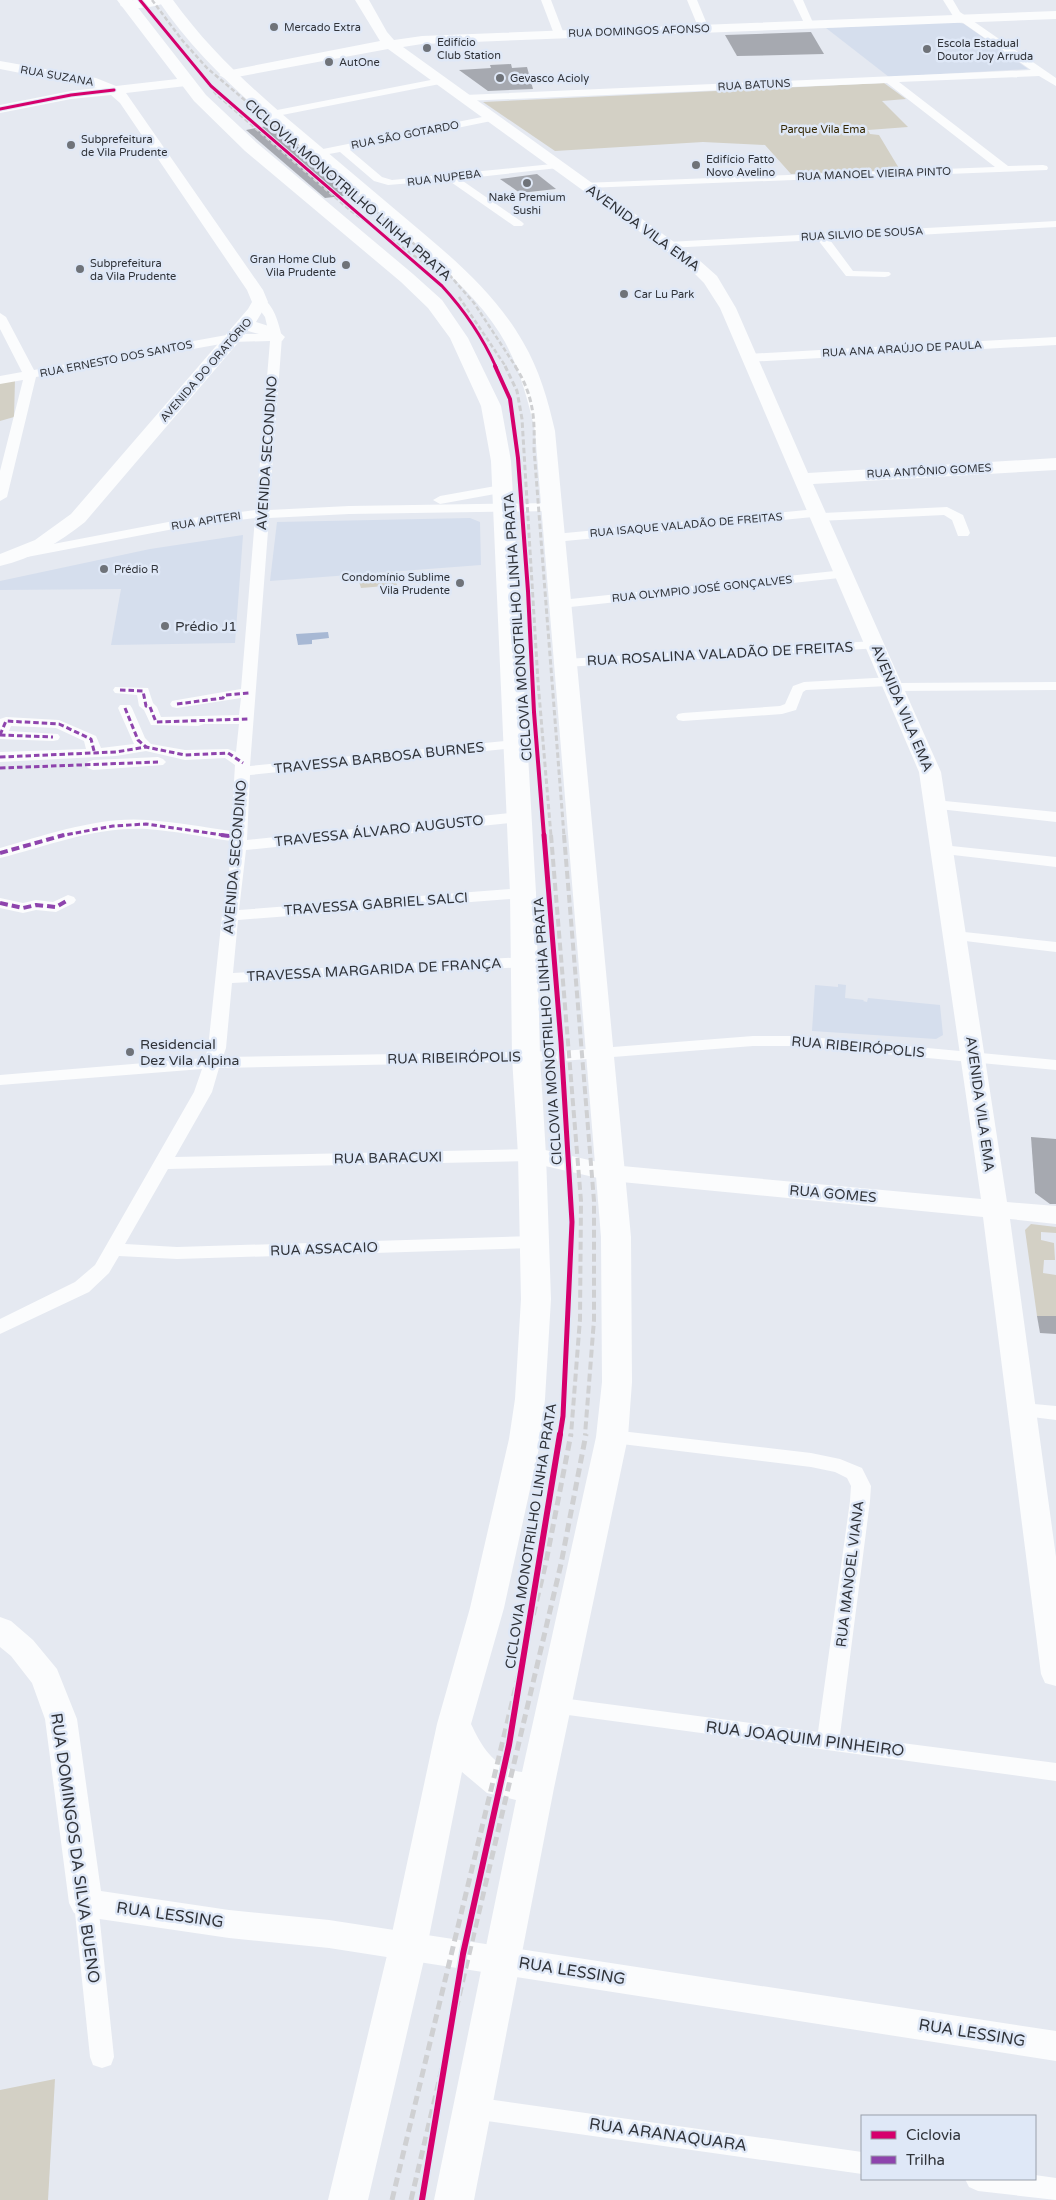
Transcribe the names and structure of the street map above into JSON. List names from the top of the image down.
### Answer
{
  "streets": {
    "main road": [
      "RUA DOMINGOS AFONSO",
      "RUA SUZANA",
      "AVENIDA VILA EMA",
      "AVENIDA DO ORATÓRIO",
      "RUA ANTÔNIO GOMES",
      "RUA BARACUXI",
      "RUA GOMES",
      "RUA DOMINGOS DA SILVA BUENO",
      "RUA LESSING"
    ],
    "street": [
      "RUA BATUNS",
      "RUA SÃO GOTARDO",
      "RUA MANOEL VIEIRA PINTO",
      "RUA NUPEBA",
      "RUA SILVIO DE SOUSA",
      "RUA ANA ARAÚJO DE PAULA",
      "RUA ERNESTO DOS SANTOS",
      "AVENIDA SECONDINO",
      "RUA APITERI",
      "RUA ISAQUE VALADÃO DE FREITAS",
      "RUA OLYMPIO JOSÉ GONÇALVES",
      "RUA ROSALINA VALADÃO DE FREITAS",
      "TRAVESSA BARBOSA BURNES",
      "TRAVESSA ÁLVARO AUGUSTO",
      "TRAVESSA GABRIEL SALCI",
      "TRAVESSA MARGARIDA DE FRANÇA",
      "RUA RIBEIRÓPOLIS",
      "RUA ASSACAIO",
      "RUA MANOEL VIANA",
      "RUA JOAQUIM PINHEIRO",
      "RUA ARANAQUARA"
    ],
    "cycle path": ["CICLOVIA MONOTRILHO LINHA PRATA"]
  },
  "crossings": [
    ["RUA DOMINGOS AFONSO", "AVENIDA VILA EMA"],
    ["RUA SUZANA", "AVENIDA DO ORATÓRIO"],
    ["RUA BATUNS", "AVENIDA VILA EMA"],
    ["RUA SÃO GOTARDO", "RUA NUPEBA"],
    ["RUA SÃO GOTARDO", "AVENIDA VILA EMA"],
    ["RUA MANOEL VIEIRA PINTO", "AVENIDA VILA EMA"],
    ["RUA NUPEBA", "AVENIDA VILA EMA"],
    ["AVENIDA VILA EMA", "RUA SILVIO DE SOUSA"],
    ["AVENIDA VILA EMA", "RUA ANA ARAÚJO DE PAULA"],
    ["AVENIDA VILA EMA", "RUA ANTÔNIO GOMES"],
    ["AVENIDA VILA EMA", "RUA ISAQUE VALADÃO DE FREITAS"],
    ["AVENIDA VILA EMA", "RUA OLYMPIO JOSÉ GONÇALVES"],
    ["AVENIDA VILA EMA", "RUA ROSALINA VALADÃO DE FREITAS"],
    ["AVENIDA VILA EMA", "RUA RIBEIRÓPOLIS"],
    ["AVENIDA VILA EMA", "RUA GOMES"],
    ["RUA ERNESTO DOS SANTOS", "AVENIDA DO ORATÓRIO"],
    ["RUA ERNESTO DOS SANTOS", "AVENIDA SECONDINO"],
    ["AVENIDA DO ORATÓRIO", "AVENIDA SECONDINO"],
    ["AVENIDA DO ORATÓRIO", "RUA APITERI"],
    ["AVENIDA SECONDINO", "RUA APITERI"],
    ["AVENIDA SECONDINO", "TRAVESSA BARBOSA BURNES"],
    ["AVENIDA SECONDINO", "TRAVESSA ÁLVARO AUGUSTO"],
    ["AVENIDA SECONDINO", "TRAVESSA GABRIEL SALCI"],
    ["AVENIDA SECONDINO", "TRAVESSA MARGARIDA DE FRANÇA"],
    ["AVENIDA SECONDINO", "RUA RIBEIRÓPOLIS"],
    ["AVENIDA SECONDINO", "RUA BARACUXI"],
    ["AVENIDA SECONDINO", "RUA ASSACAIO"],
    ["RUA BARACUXI", "RUA GOMES"],
    ["RUA MANOEL VIANA", "RUA JOAQUIM PINHEIRO"],
    ["RUA DOMINGOS DA SILVA BUENO", "RUA LESSING"]
  ],
  "parks": ["Parque Vila Ema"],
  "places": [
    "Mercado Extra",
    "Edifício Club Station",
    "Escola Estadual Doutor Joy Arruda",
    "AutOne",
    "Gevasco Acioly",
    "Subprefeitura de Vila Prudente",
    "Edifício Fatto Novo Avelino",
    "Nakê Premium Sushi",
    "Gran Home Club Vila Prudente",
    "Subprefeitura da Vila Prudente",
    "Car Lu Park",
    "Prédio R",
    "Condomínio Sublime Vila Prudente",
    "Prédio J1",
    "Residencial Dez Vila Alpina"
  ],
  "legend": ["Ciclovia", "Trilha"]
}
